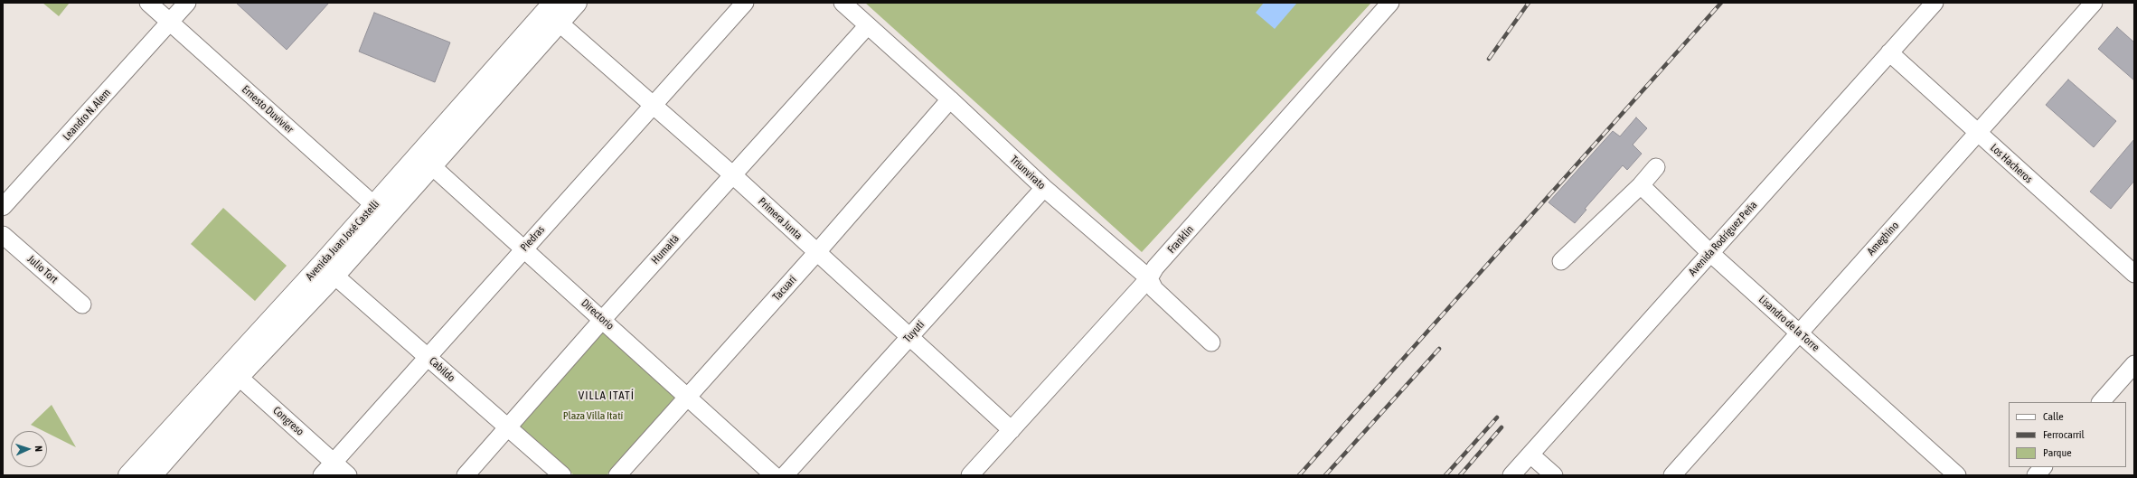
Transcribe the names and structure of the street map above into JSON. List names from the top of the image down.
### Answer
{
  "streets": {
    "main road": ["Avenida Juan José Castelli"],
    "street": [
      "Ernesto Duvivier",
      "Leandro N. Alem",
      "Los Hacheros",
      "Triunvirato",
      "Primera Junta",
      "Piedras",
      "Avenida Rodríguez Peña",
      "Ameghino",
      "Franklin",
      "Humaitá",
      "Julio Tort",
      "Tacuarí",
      "Directorio",
      "Lisandro de la Torre",
      "Tuyutí",
      "Cabildo",
      "Congreso"
    ]
  },
  "crossings": [
    ["Ernesto Duvivier", "Leandro N. Alem"],
    ["Ernesto Duvivier", "Avenida Juan José Castelli"],
    ["Los Hacheros", "Avenida Rodríguez Peña"],
    ["Los Hacheros", "Ameghino"],
    ["Triunvirato", "Franklin"],
    ["Triunvirato", "Humaitá"],
    ["Triunvirato", "Tacuarí"],
    ["Triunvirato", "Tuyutí"],
    ["Primera Junta", "Piedras"],
    ["Primera Junta", "Franklin"],
    ["Primera Junta", "Avenida Juan José Castelli"],
    ["Primera Junta", "Humaitá"],
    ["Primera Junta", "Tacuarí"],
    ["Primera Junta", "Tuyutí"],
    ["Piedras", "Directorio"],
    ["Piedras", "Cabildo"],
    ["Piedras", "Congreso"],
    ["Avenida Rodríguez Peña", "Lisandro de la Torre"],
    ["Ameghino", "Lisandro de la Torre"],
    ["Avenida Juan José Castelli", "Directorio"],
    ["Avenida Juan José Castelli", "Cabildo"],
    ["Avenida Juan José Castelli", "Congreso"],
    ["Humaitá", "Directorio"],
    ["Humaitá", "Cabildo"],
    ["Tacuarí", "Directorio"]
  ],
  "districts": ["VILLA ITATÍ"],
  "parks": ["Plaza Villa Itatí"],
  "legend": ["Calle", "Ferrocarril", "Parque"],
  "north": "right"
}
